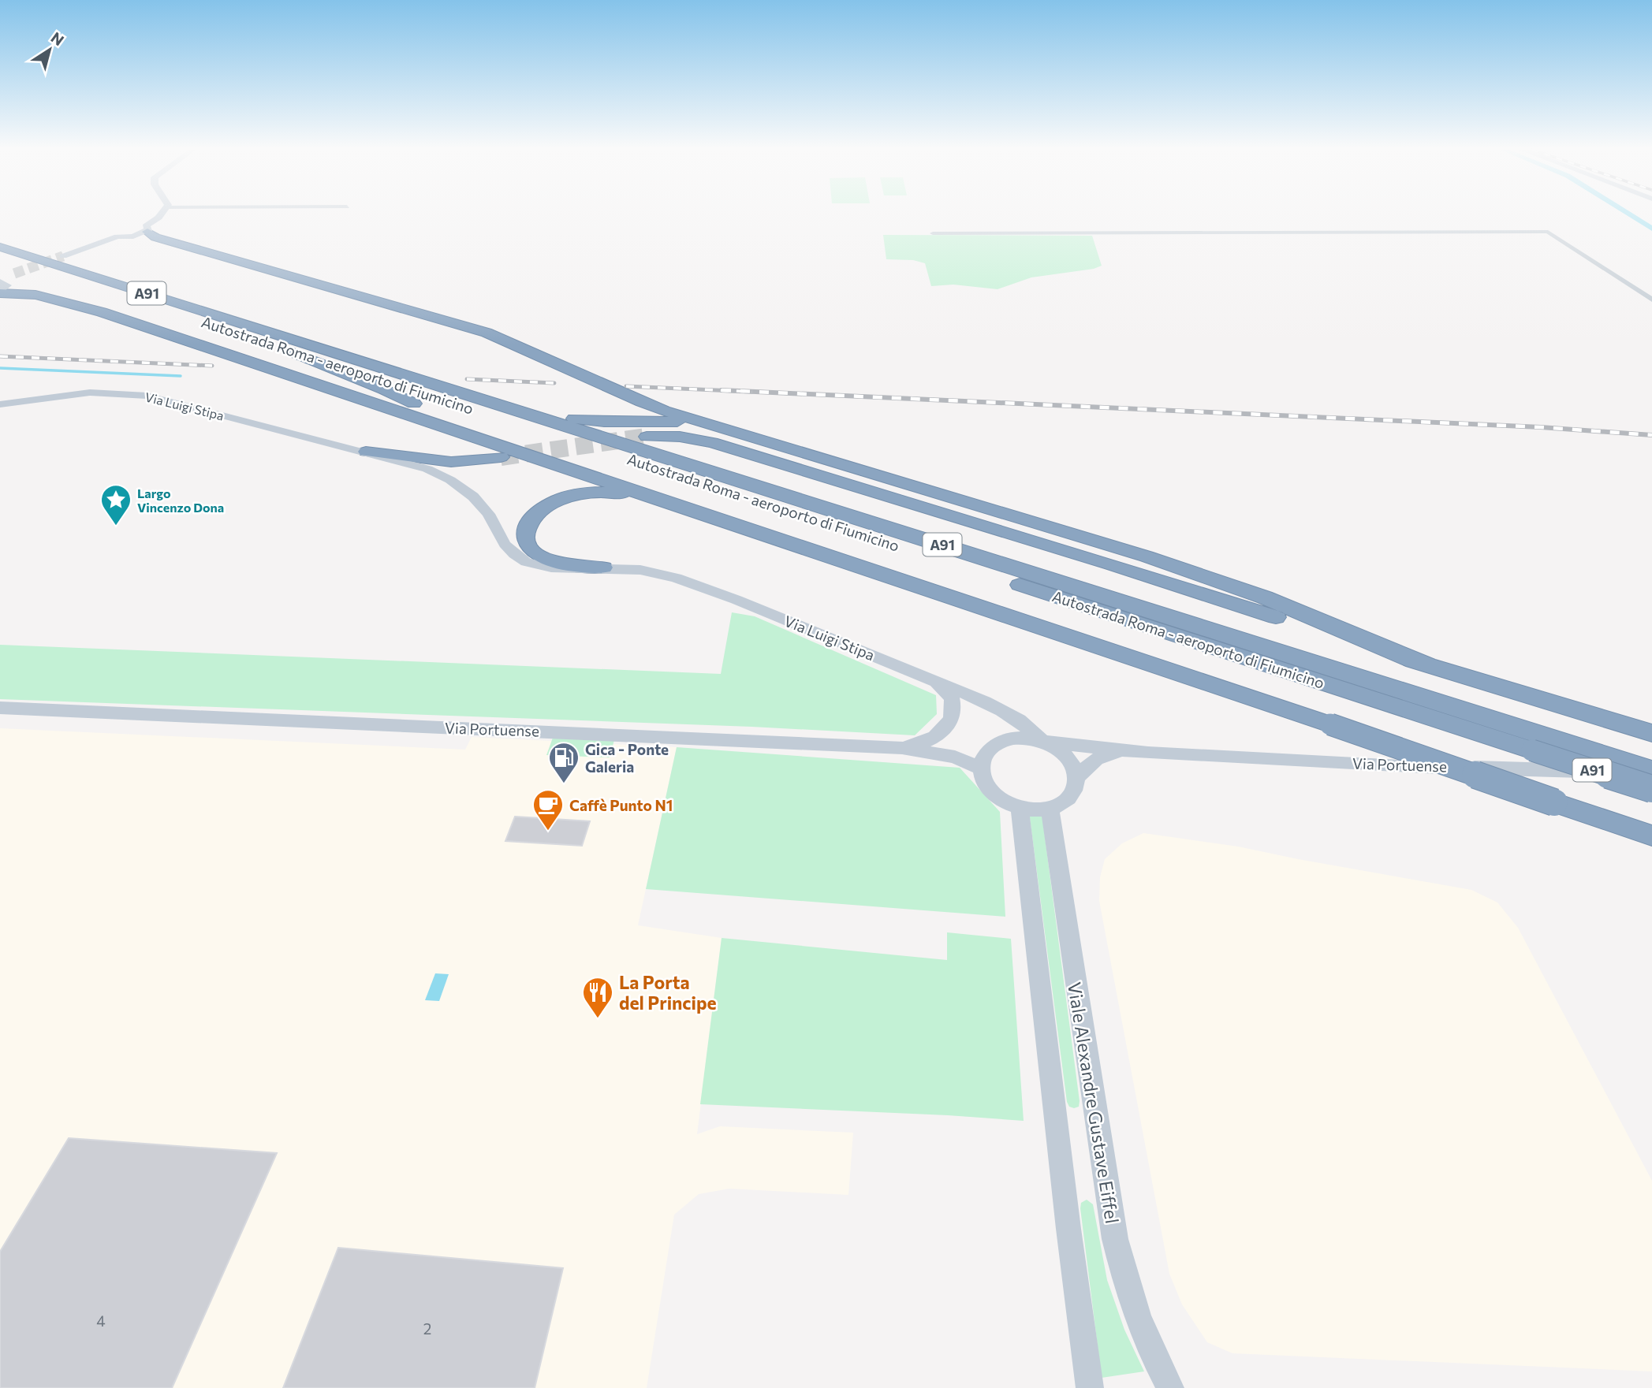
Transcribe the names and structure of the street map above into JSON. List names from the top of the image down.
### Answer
{
  "streets": {
    "highway": ["A91", "Autostrada Roma - aeroporto di Fiumicino"],
    "street": ["Via Luigi Stipa", "Via Portuense", "Viale Alexandre Gustave Eiffel"]
  },
  "crossings": [
    ["Autostrada Roma - aeroporto di Fiumicino", "Via Portuense"],
    ["Via Luigi Stipa", "Via Portuense"],
    ["Via Luigi Stipa", "Viale Alexandre Gustave Eiffel"],
    ["Via Portuense", "Viale Alexandre Gustave Eiffel"]
  ],
  "places": {
    "place": ["Largo Vincenzo Dona"],
    "fuel station": ["Gica - Ponte Galeria"],
    "cafe": ["Caffè Punto N1"],
    "restaurant": ["La Porta del Principe"]
  },
  "house_numbers": ["4", "2"],
  "north": "top right"
}
